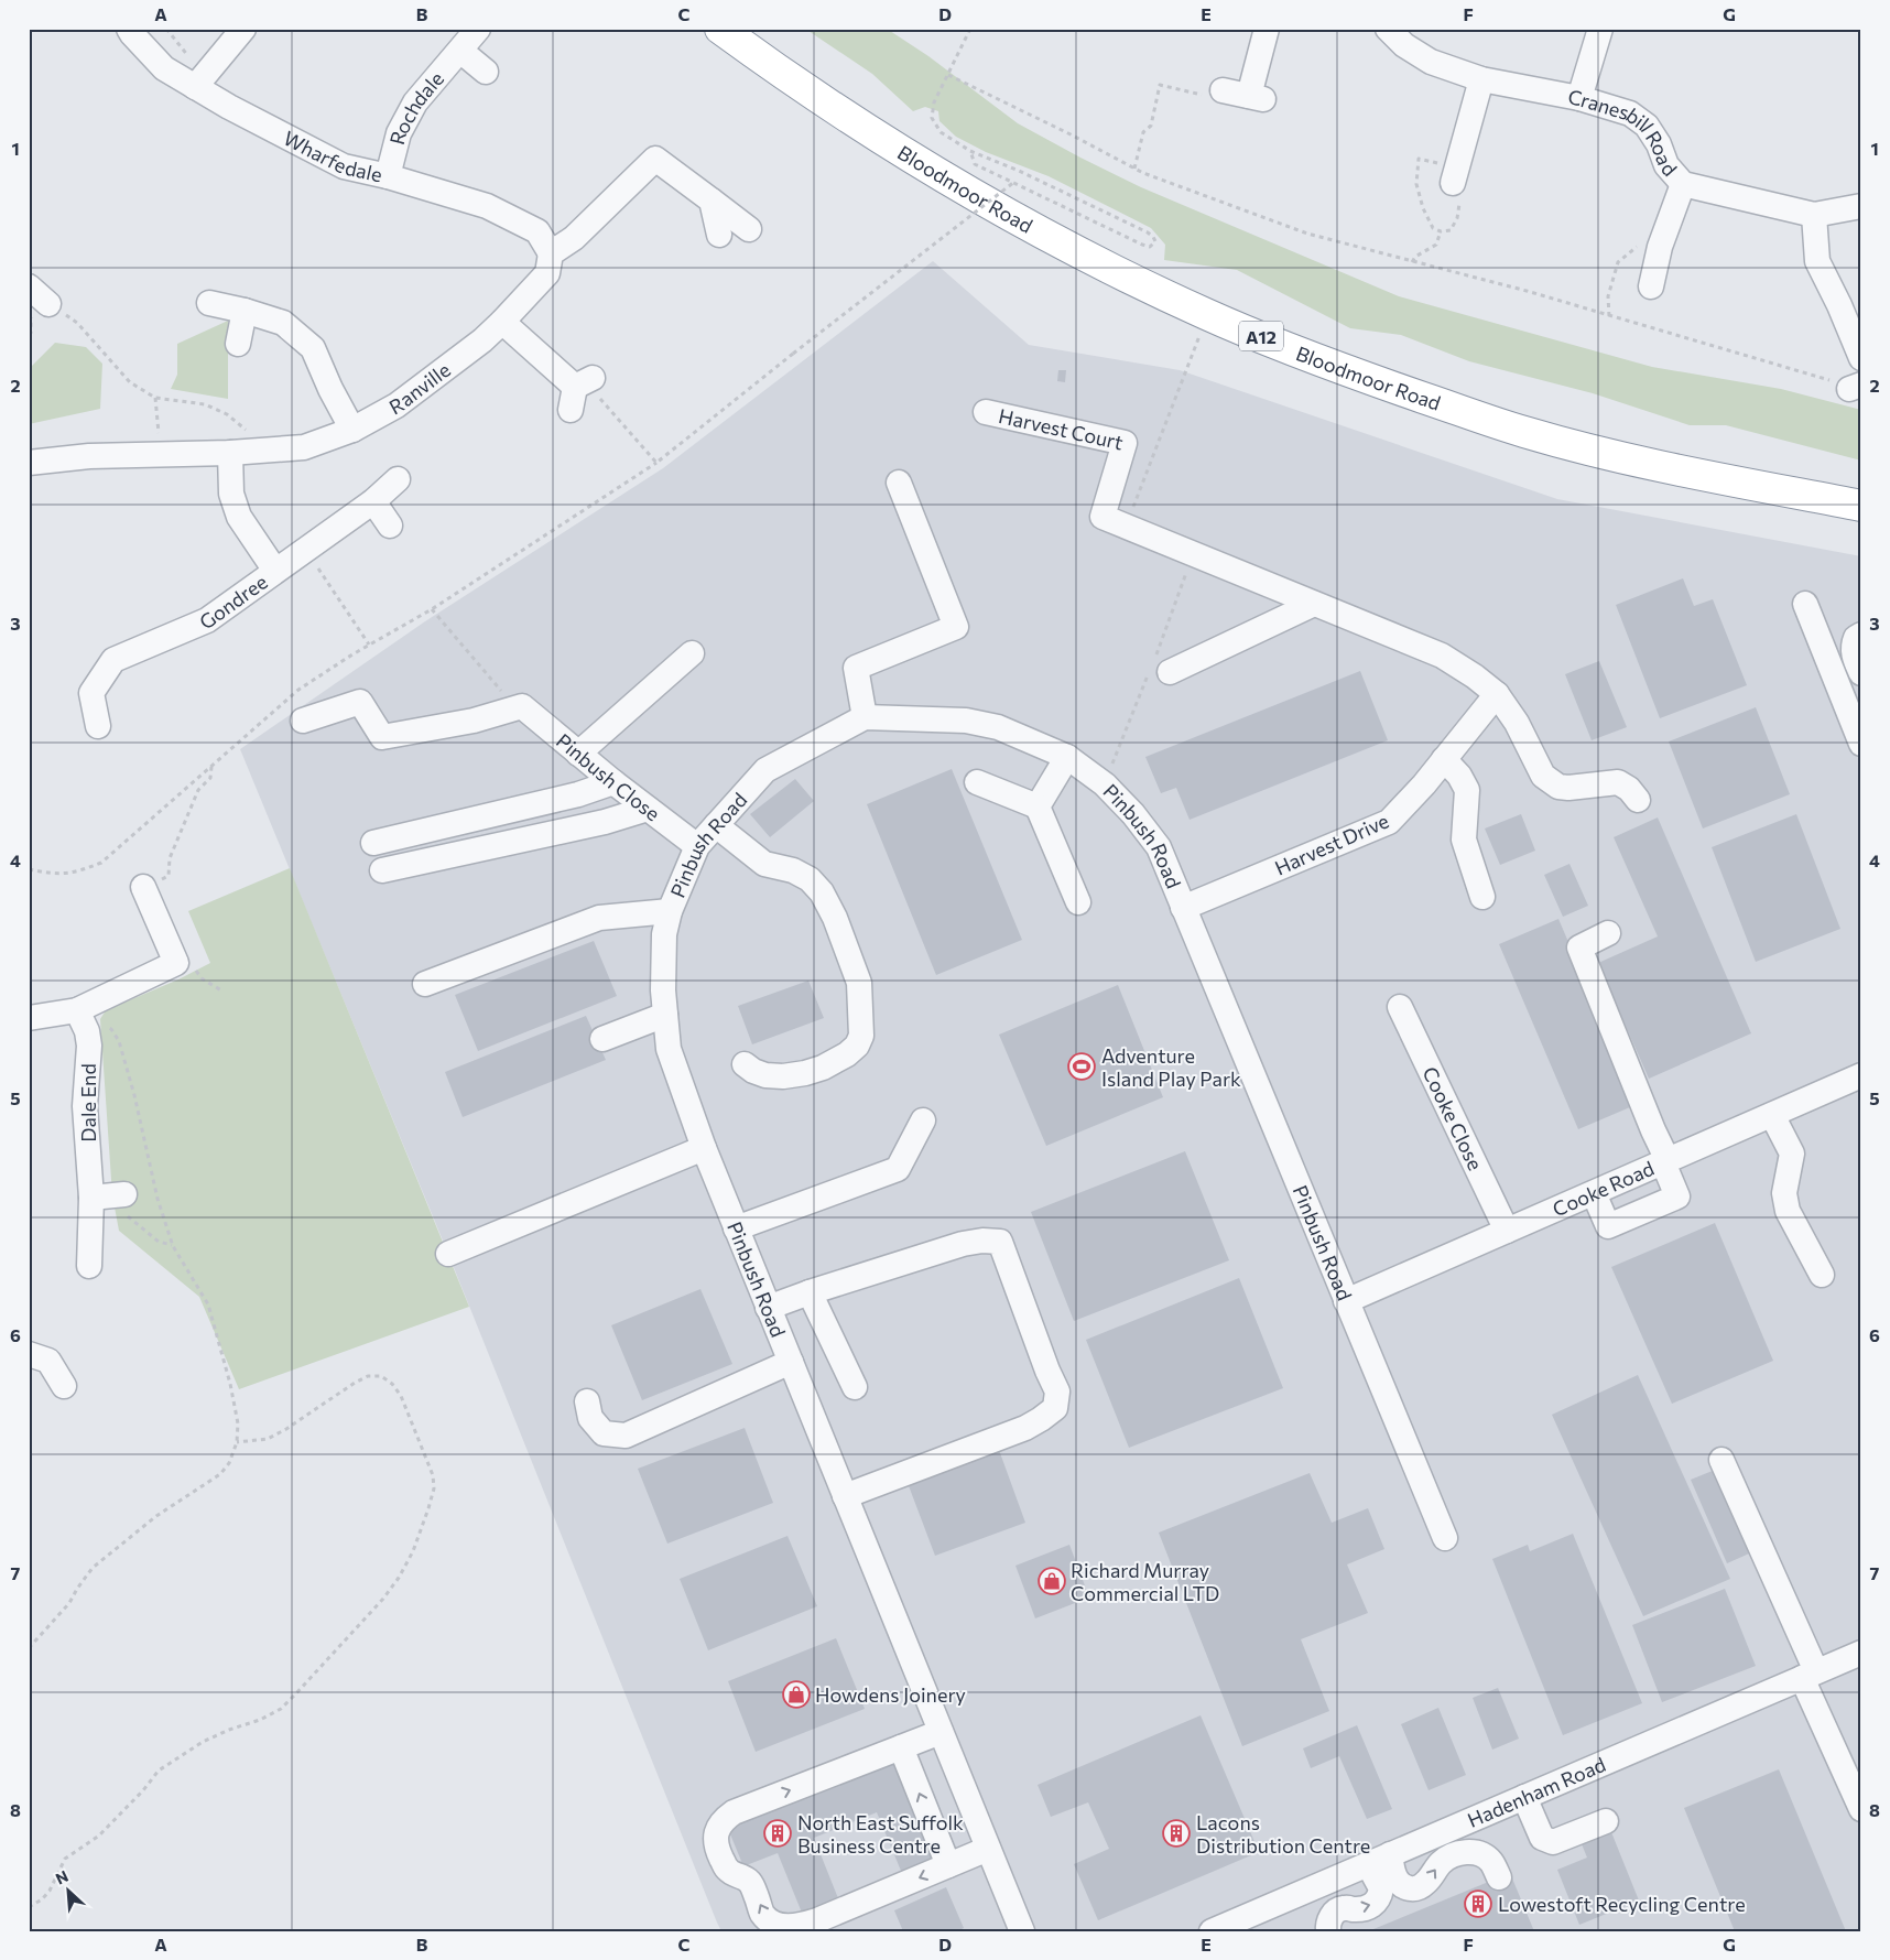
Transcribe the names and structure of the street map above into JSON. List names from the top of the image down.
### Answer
{
  "streets": {
    "highway": ["Bloodmoor Road", "A12"],
    "street": [
      "Rochdale",
      "Cranesbill Road",
      "Wharfedale",
      "Ranville",
      "Harvest Court",
      "Gondree",
      "Pinbush Close",
      "Pinbush Road",
      "Harvest Drive",
      "Dale End",
      "Cooke Close",
      "Cooke Road",
      "Hadenham Road"
    ]
  },
  "crossings": [
    ["Rochdale", "Wharfedale"],
    ["Wharfedale", "Ranville"],
    ["Pinbush Close", "Pinbush Road"],
    ["Pinbush Road", "Harvest Drive"],
    ["Pinbush Road", "Cooke Road"],
    ["Cooke Close", "Cooke Road"]
  ],
  "places": {
    "sports": ["Adventure Island Play Park"],
    "shop": ["Richard Murray Commercial LTD", "Howdens Joinery"],
    "building": ["North East Suffolk Business Centre", "Lacons Distribution Centre", "Lowestoft Recycling Centre"]
  },
  "north": "top left",
  "grid": {
    "columns": [
      "A",
      "B",
      "C",
      "D",
      "E",
      "F",
      "G"
    ],
    "rows": [
      "1",
      "2",
      "3",
      "4",
      "5",
      "6",
      "7",
      "8"
    ]
  }
}
